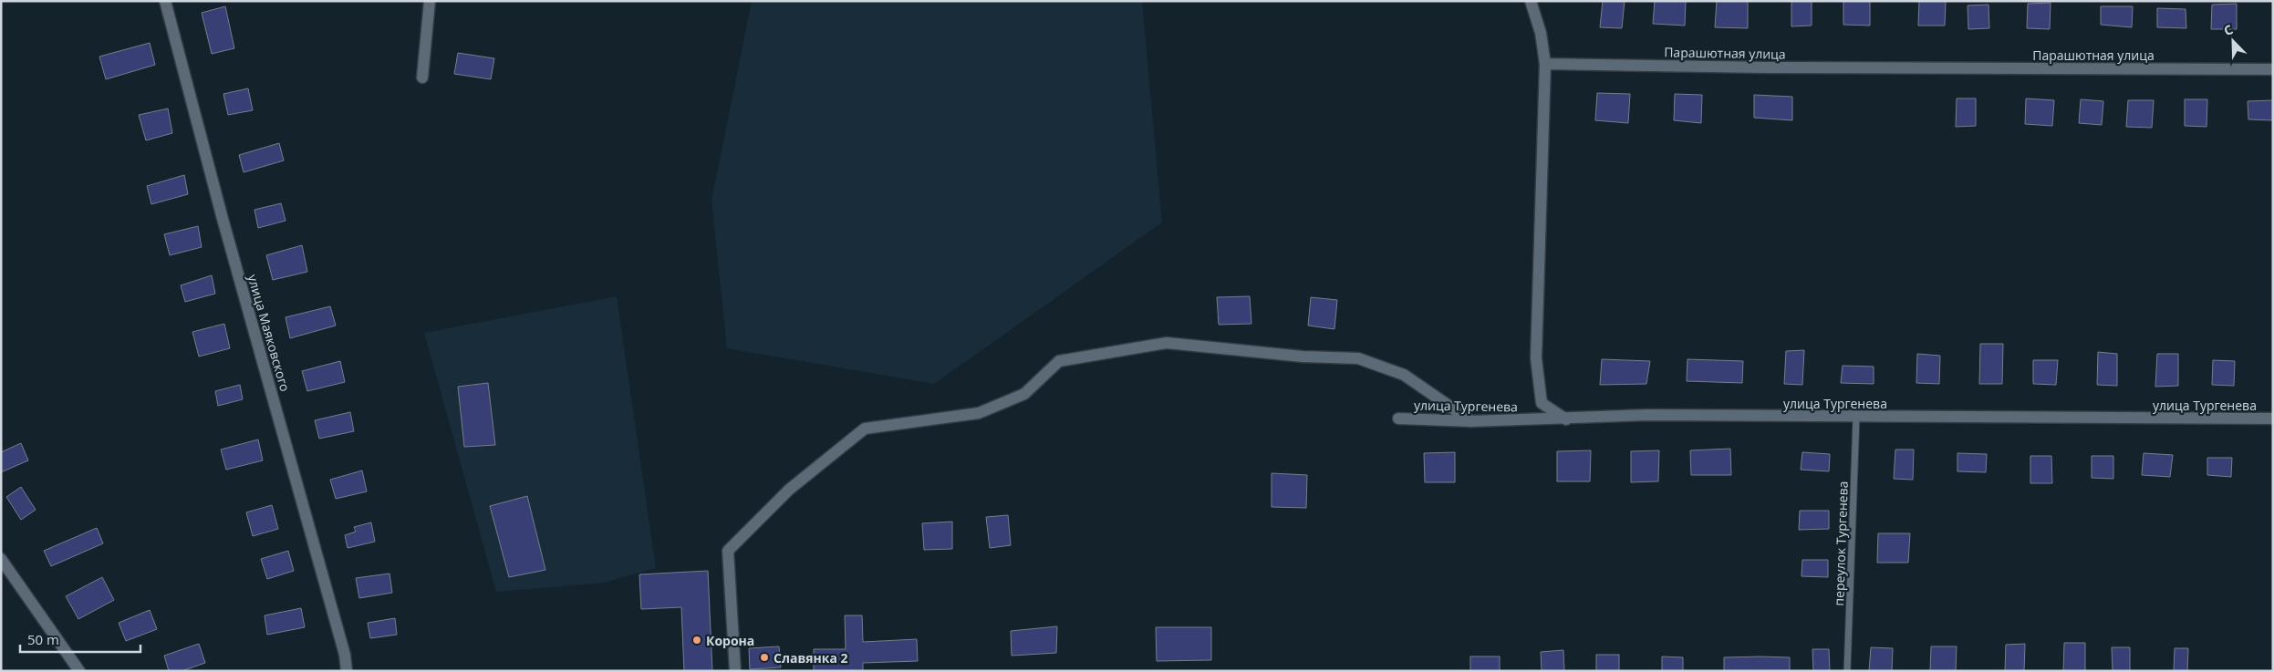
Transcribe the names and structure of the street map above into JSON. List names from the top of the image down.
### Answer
{
  "streets": {
    "street": ["Парашютная улица", "улица Маяковского", "улица Тургенева"],
    "lane": ["переулок Тургенева"]
  },
  "crossings": [
    ["улица Тургенева", "переулок Тургенева"]
  ],
  "places": ["Корона", "Славянка 2"],
  "scale_bar": "50 m",
  "north": "top left"
}
